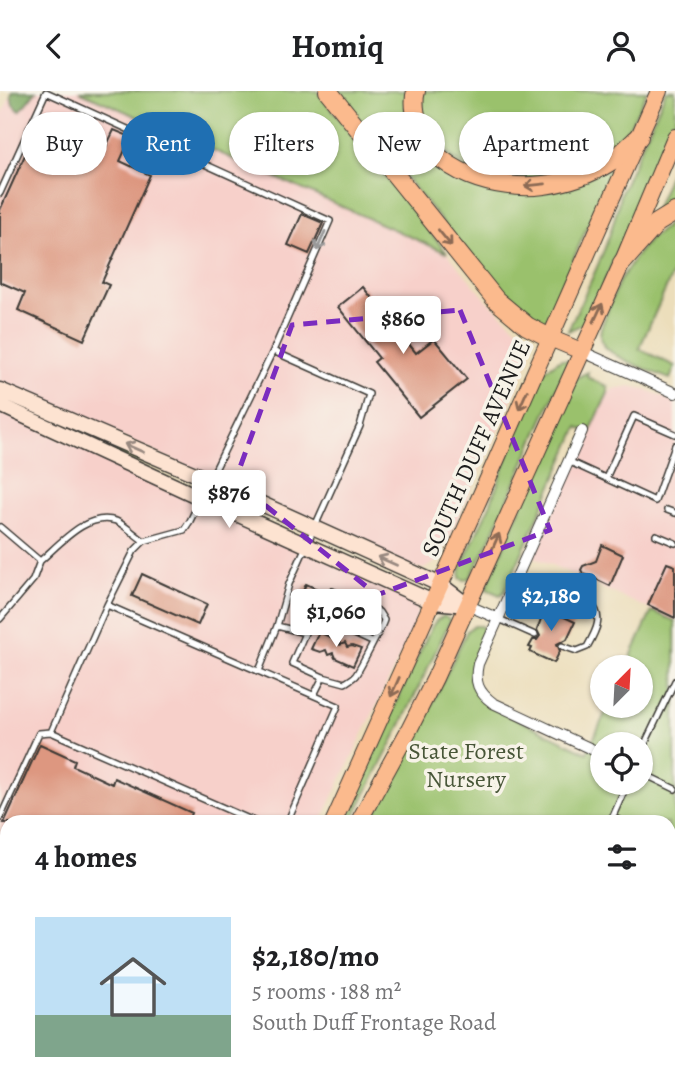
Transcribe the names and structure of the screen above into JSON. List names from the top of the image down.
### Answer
{
  "streets": {
    "main road": ["SOUTH DUFF AVENUE"]
  },
  "parks": ["State Forest Nursery"],
  "north": "top right",
  "page": {
    "header": "Homiq",
    "chip": [
      "Buy",
      "Rent",
      "Filters",
      "New",
      "Apartment"
    ],
    "price": [
      "$860",
      "$876",
      "$2,180",
      "$1,060"
    ],
    "heading": "4 homes",
    "list": [
      {
        "name": "$2,180/mo",
        "note": "5 rooms · 188 m² · South Duff Frontage Road"
      }
    ]
  }
}
